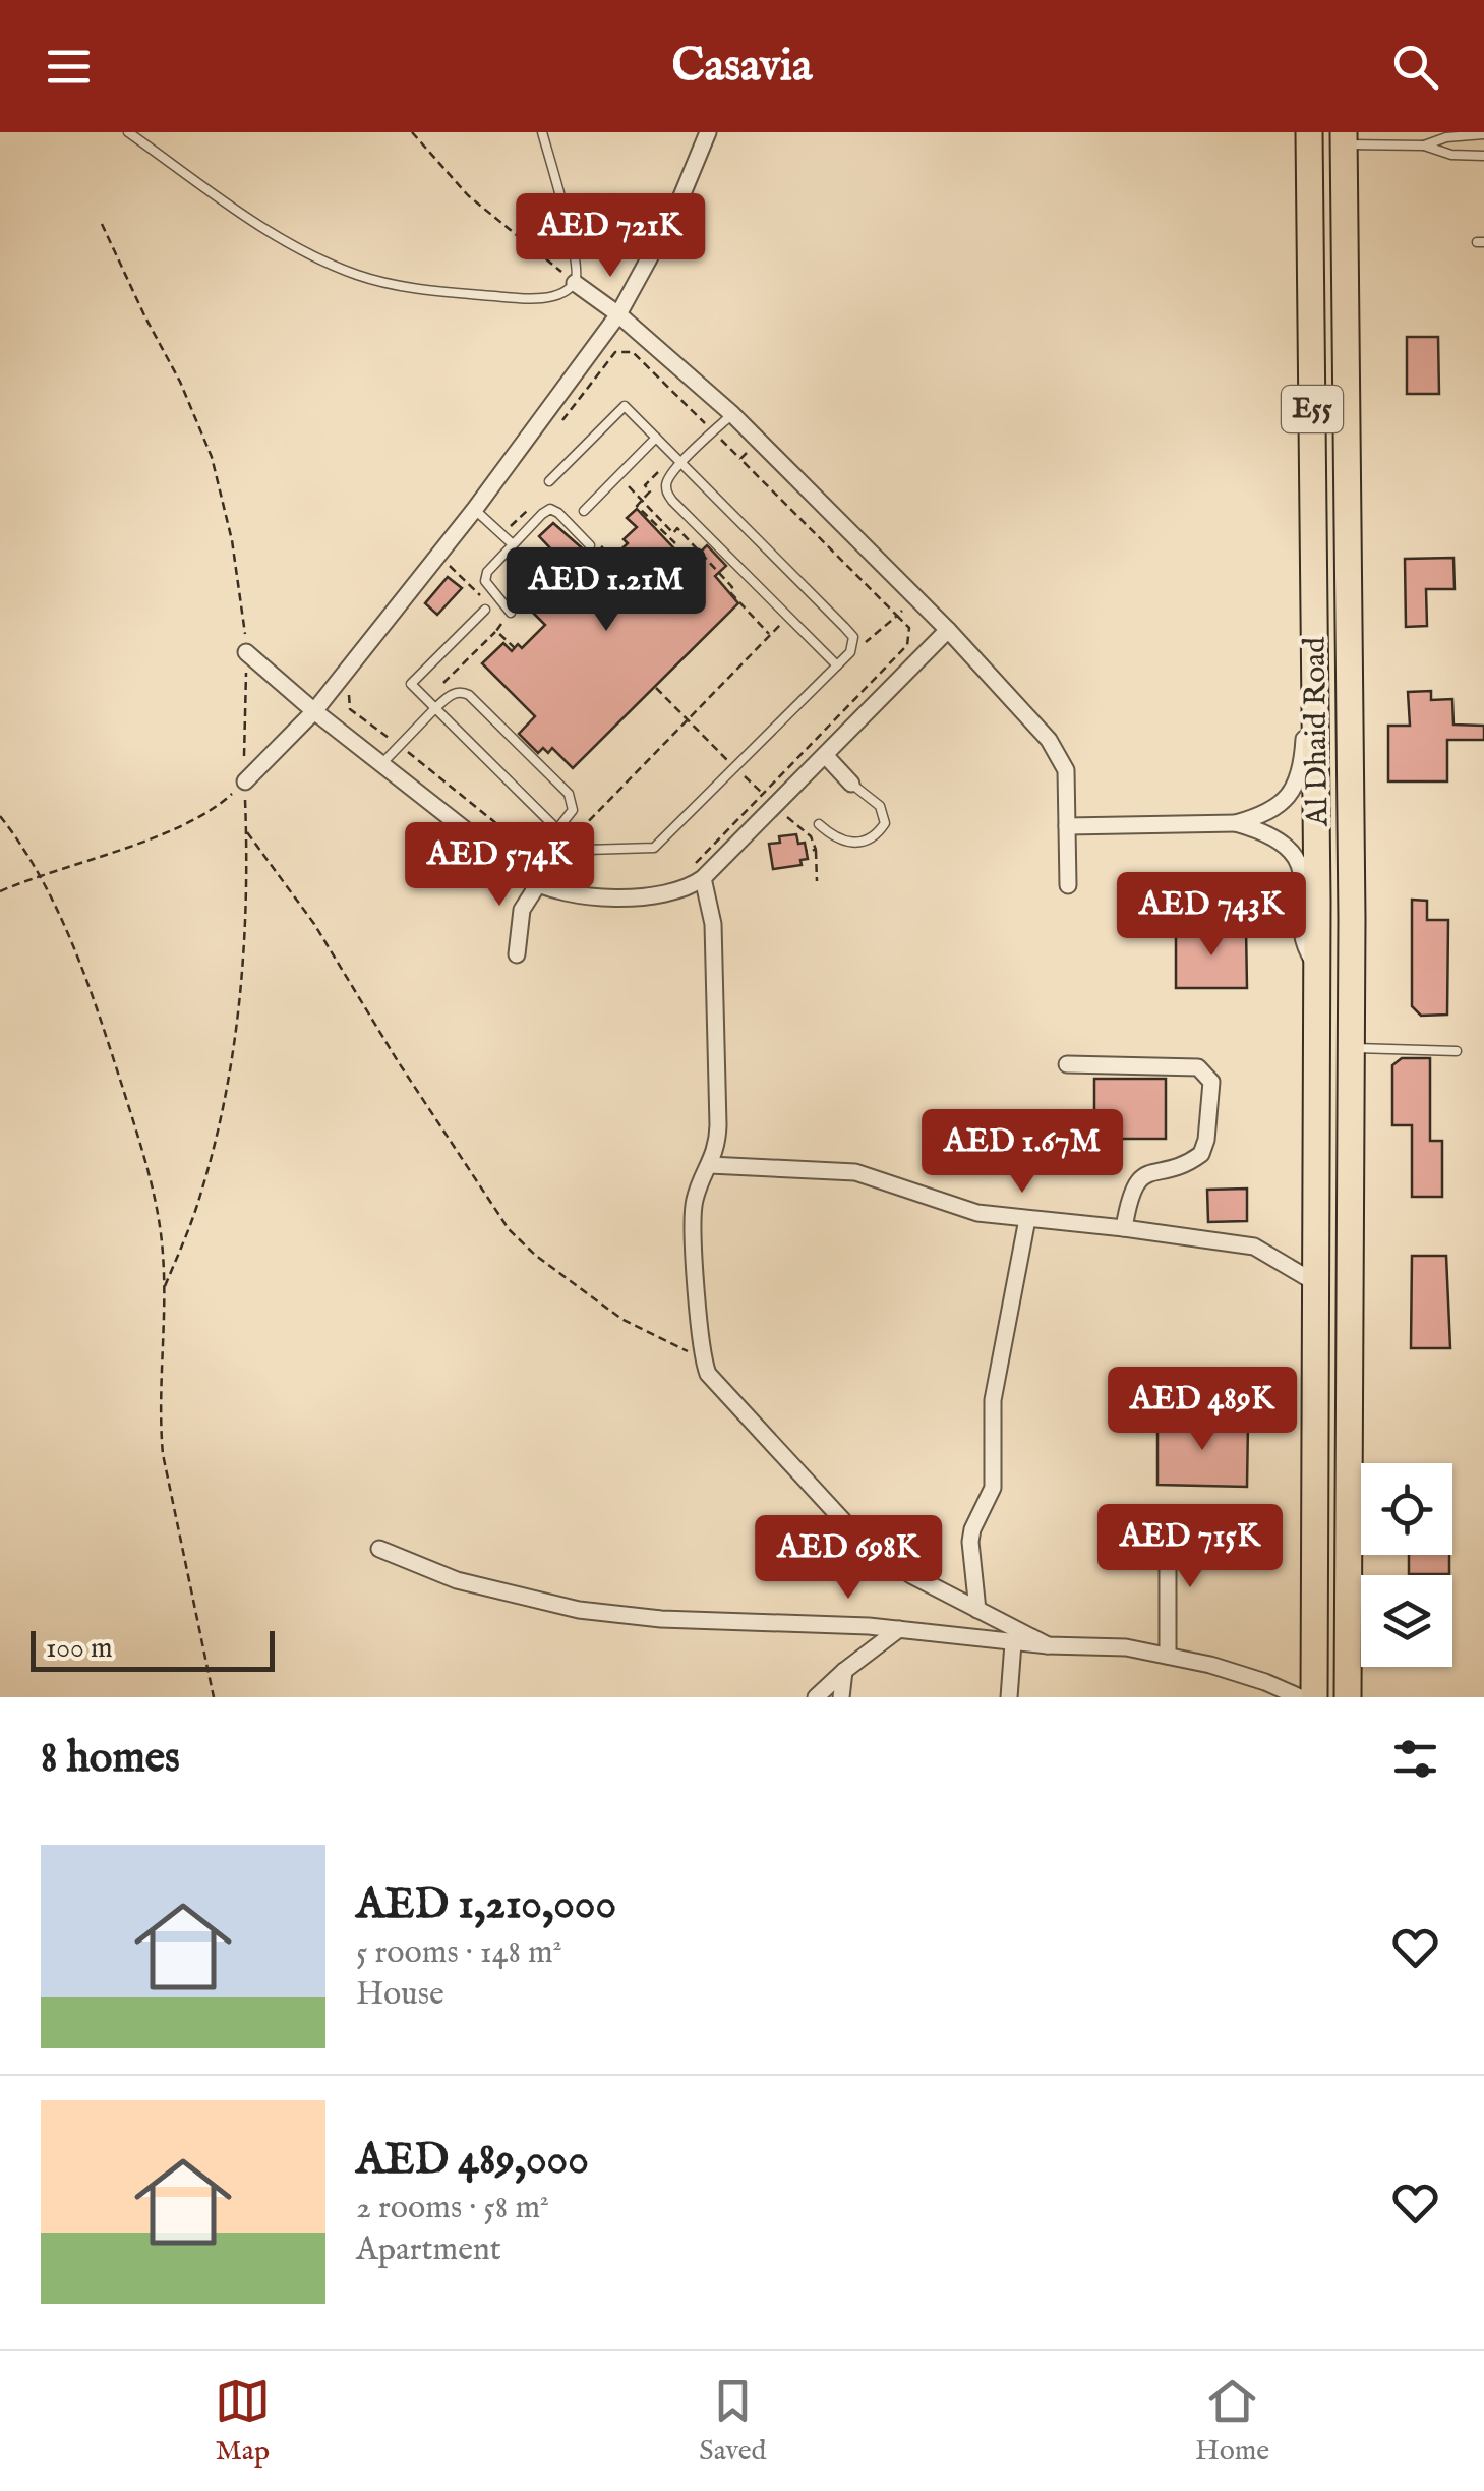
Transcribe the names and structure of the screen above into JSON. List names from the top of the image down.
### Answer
{
  "streets": {
    "highway": ["E55", "Al Dhaid Road"]
  },
  "scale_bar": "100 m",
  "page": {
    "header": "Casavia",
    "price": [
      "AED 721K",
      "AED 1.21M",
      "AED 574K",
      "AED 743K",
      "AED 1.67M",
      "AED 489K",
      "AED 715K",
      "AED 698K"
    ],
    "scale": "100 m",
    "heading": "8 homes",
    "list": [
      {
        "name": "AED 1,210,000",
        "note": "5 rooms · 148 m² · House"
      },
      {
        "name": "AED 489,000",
        "note": "2 rooms · 58 m² · Apartment"
      }
    ],
    "tabs": ["Map", "Saved", "Home"]
  }
}
